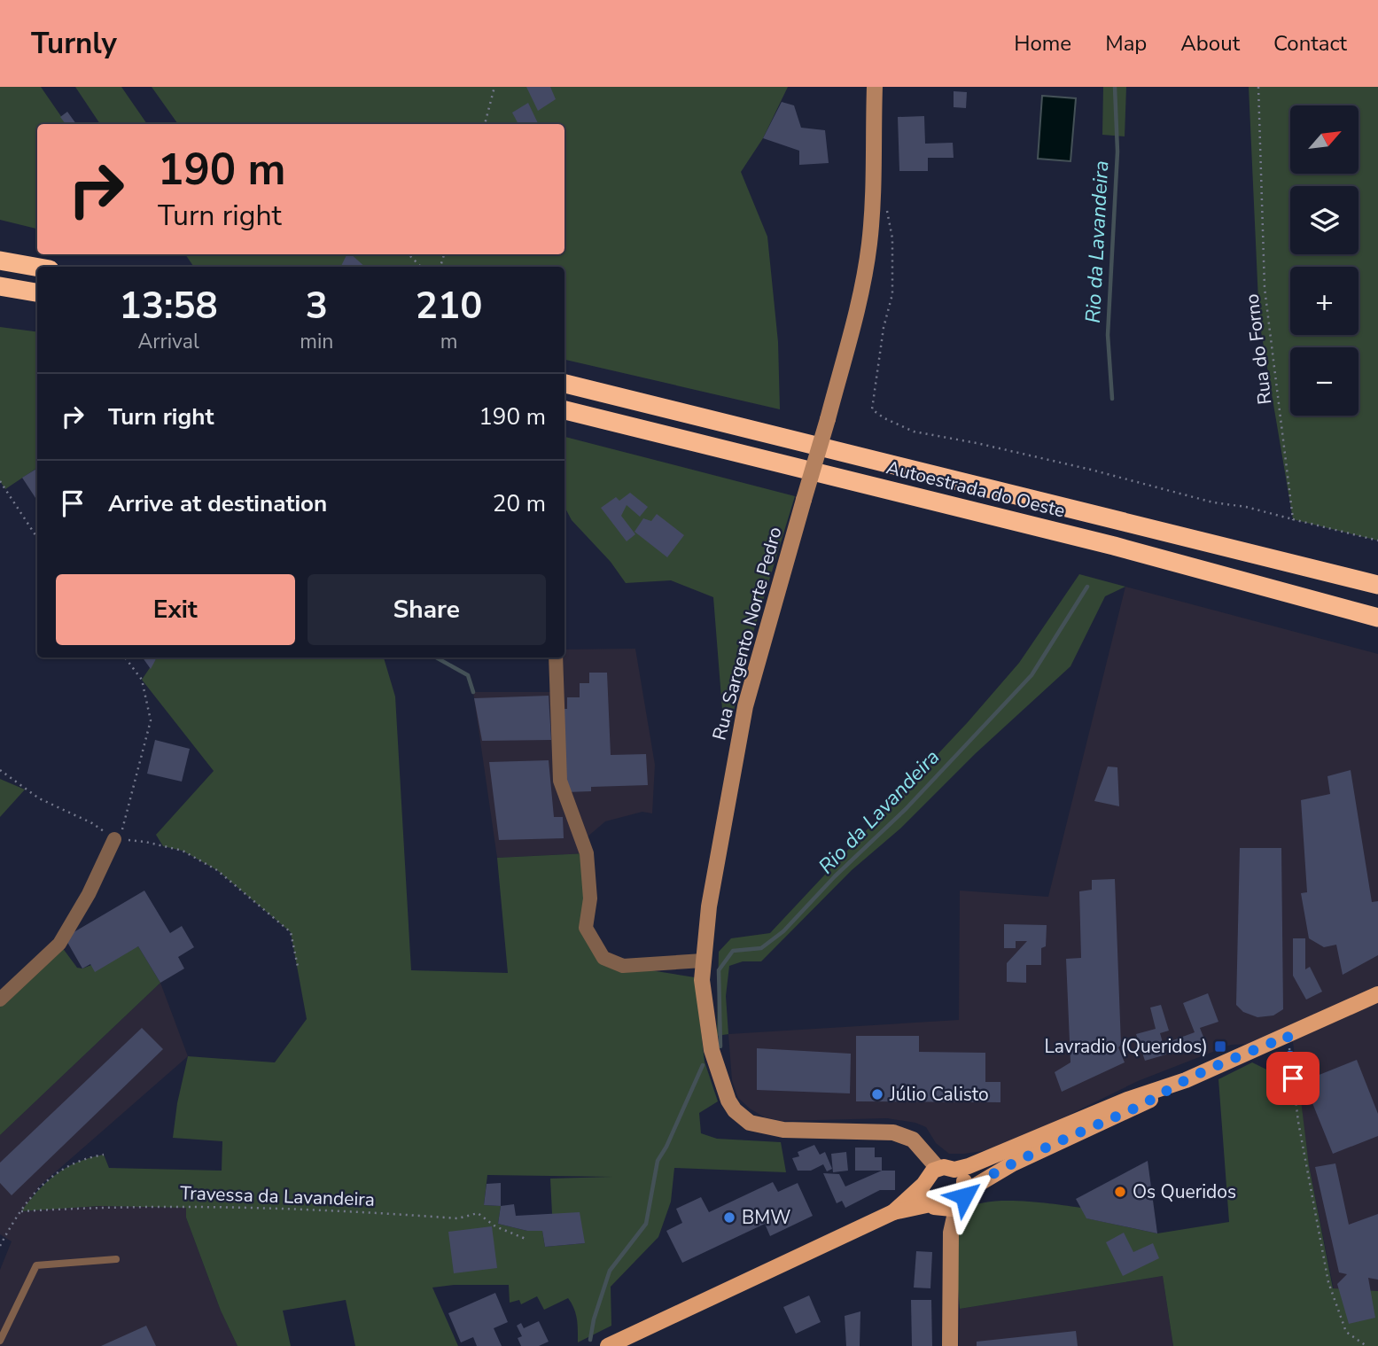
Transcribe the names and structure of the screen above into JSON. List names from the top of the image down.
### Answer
{
  "streets": {
    "highway": ["Autoestrada do Oeste"],
    "street": ["Rua Sargento Norte Pedro"],
    "path": ["Rua do Forno", "Travessa da Lavandeira"]
  },
  "water": ["Rio da Lavandeira"],
  "places": {
    "transit": ["Lavradio (Queridos)"],
    "other": ["Júlio Calisto", "Os Queridos", "BMW"]
  },
  "north": "top right",
  "page": {
    "header": "Turnly",
    "nav": [
      "Home",
      "Map",
      "About",
      "Contact"
    ],
    "map_buttons": ["+", "−"],
    "turn": ["190 m", "Turn right"],
    "eta": [
      "13:58",
      "Arrival",
      "3",
      "min",
      "210",
      "m"
    ],
    "list": [
      {
        "name": "Turn right",
        "value": "190 m"
      },
      {
        "name": "Arrive at destination",
        "value": "20 m"
      }
    ],
    "buttons": ["Exit", "Share"]
  }
}
